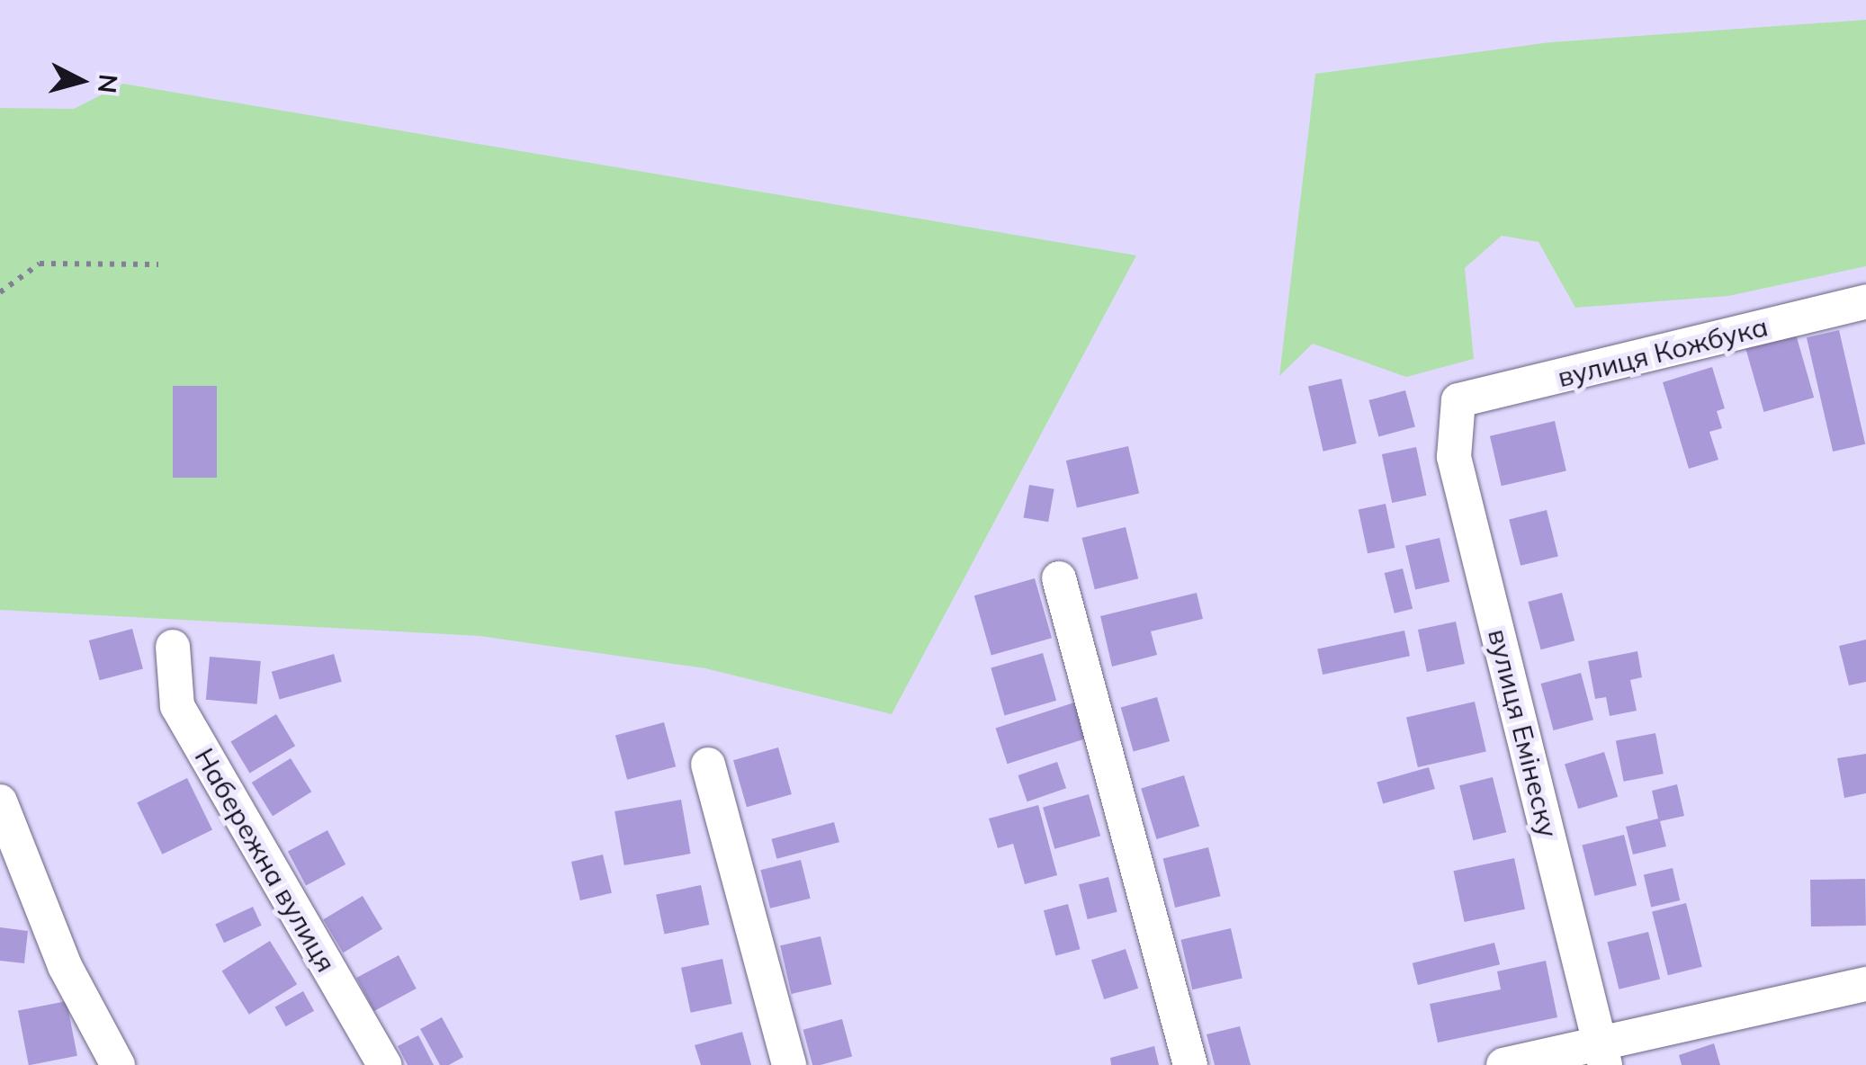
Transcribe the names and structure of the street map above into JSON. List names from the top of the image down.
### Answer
{
  "streets": {
    "street": ["вулиця Кожбука", "вулиця Емінеску", "Набережна вулиця"]
  },
  "crossings": [
    ["вулиця Кожбука", "вулиця Емінеску"]
  ],
  "north": "right"
}
